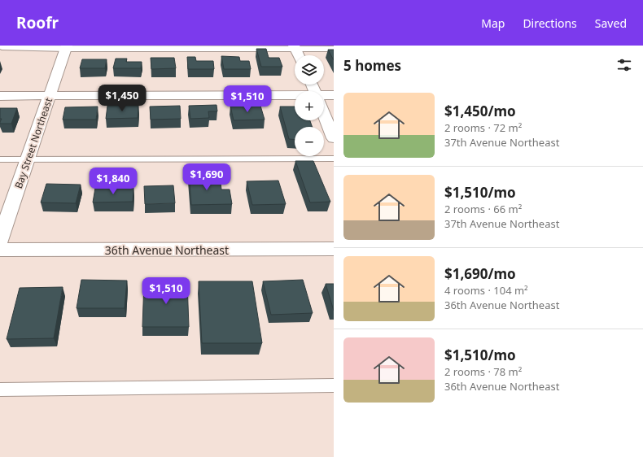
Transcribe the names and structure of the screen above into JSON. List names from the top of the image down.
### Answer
{
  "streets": {
    "street": ["Bay Street Northeast", "36th Avenue Northeast"]
  },
  "page": {
    "header": "Roofr",
    "nav": ["Map", "Directions", "Saved"],
    "heading": "5 homes",
    "map_buttons": ["+", "−"],
    "price": [
      "$1,450",
      "$1,510",
      "$1,690",
      "$1,840",
      "$1,510"
    ],
    "list": [
      {
        "name": "$1,450/mo",
        "note": "2 rooms · 72 m² · 37th Avenue Northeast"
      },
      {
        "name": "$1,510/mo",
        "note": "2 rooms · 66 m² · 37th Avenue Northeast"
      },
      {
        "name": "$1,690/mo",
        "note": "4 rooms · 104 m² · 36th Avenue Northeast"
      },
      {
        "name": "$1,510/mo",
        "note": "2 rooms · 78 m² · 36th Avenue Northeast"
      }
    ]
  }
}
